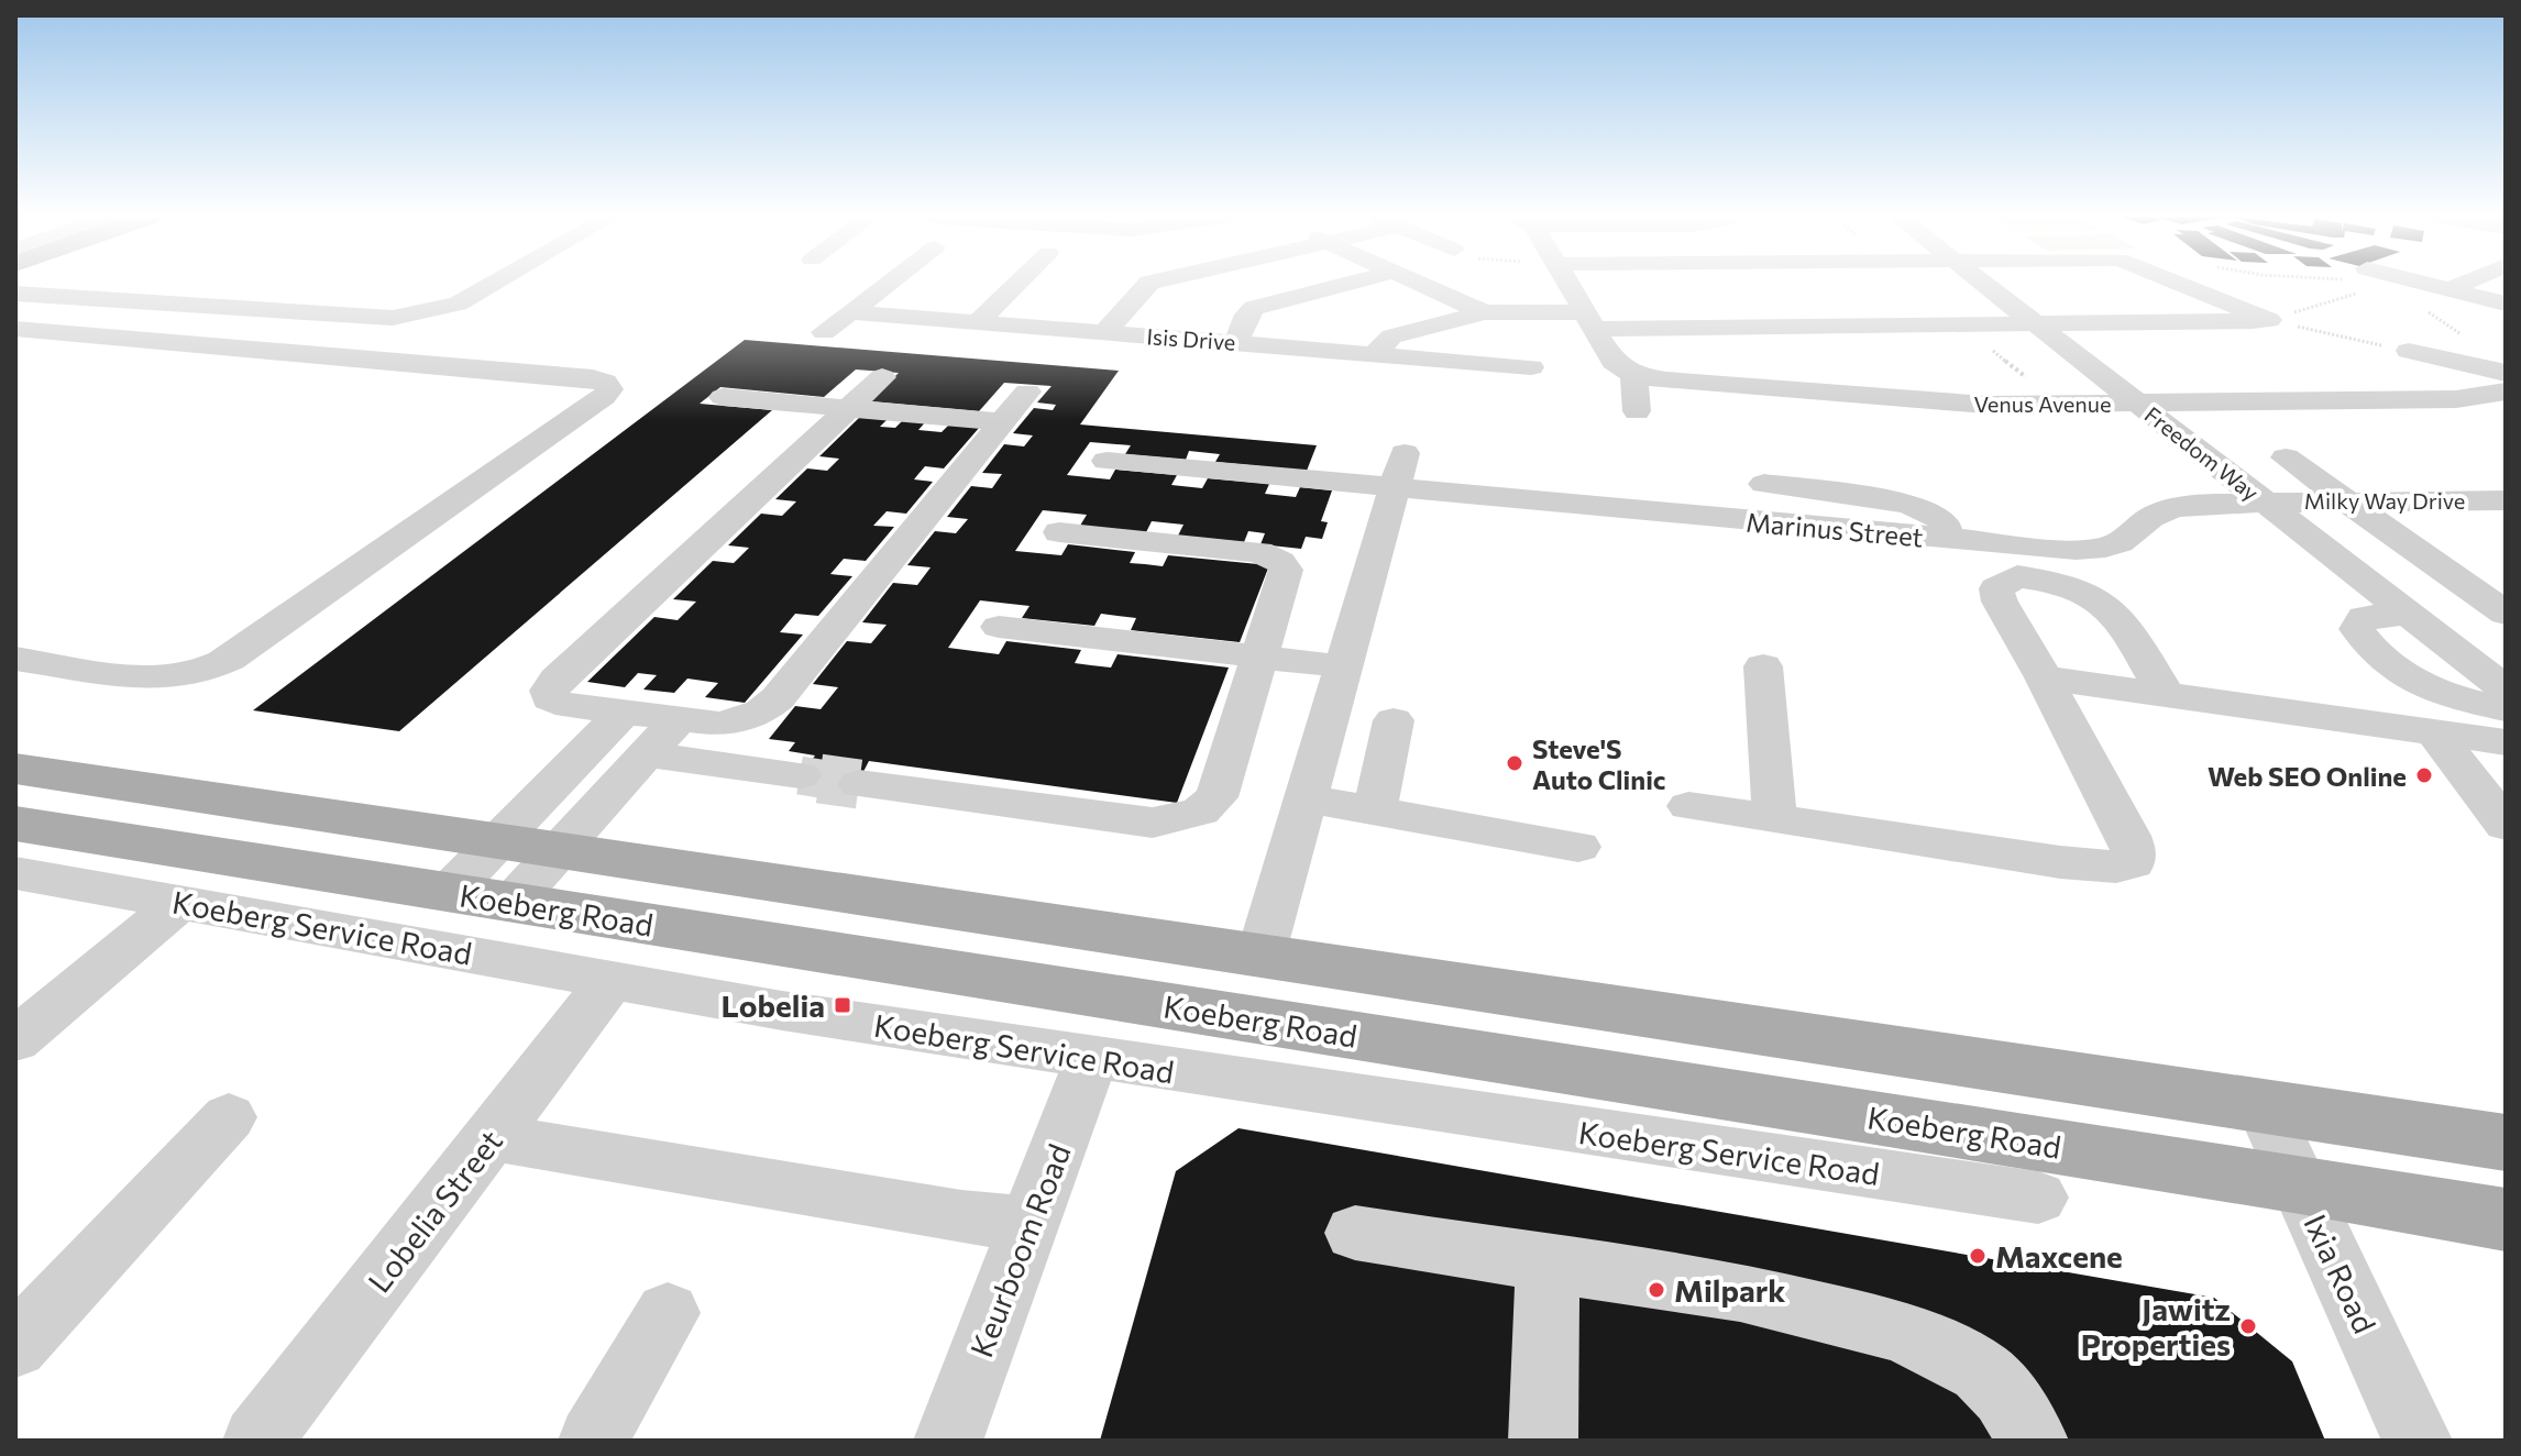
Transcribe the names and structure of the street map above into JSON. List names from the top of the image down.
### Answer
{
  "streets": {
    "main road": ["Koeberg Road"],
    "street": [
      "Isis Drive",
      "Venus Avenue",
      "Freedom Way",
      "Milky Way Drive",
      "Marinus Street",
      "Koeberg Service Road",
      "Lobelia Street",
      "Keurboom Road",
      "Ixia Road"
    ]
  },
  "crossings": [
    ["Venus Avenue", "Freedom Way"],
    ["Freedom Way", "Milky Way Drive"],
    ["Freedom Way", "Marinus Street"],
    ["Milky Way Drive", "Marinus Street"],
    ["Koeberg Road", "Ixia Road"],
    ["Koeberg Service Road", "Lobelia Street"],
    ["Koeberg Service Road", "Keurboom Road"]
  ],
  "places": {
    "other": [
      "Steve'S Auto Clinic",
      "Web SEO Online",
      "Maxcene",
      "Milpark",
      "Jawitz Properties"
    ],
    "transit": ["Lobelia"]
  }
}
